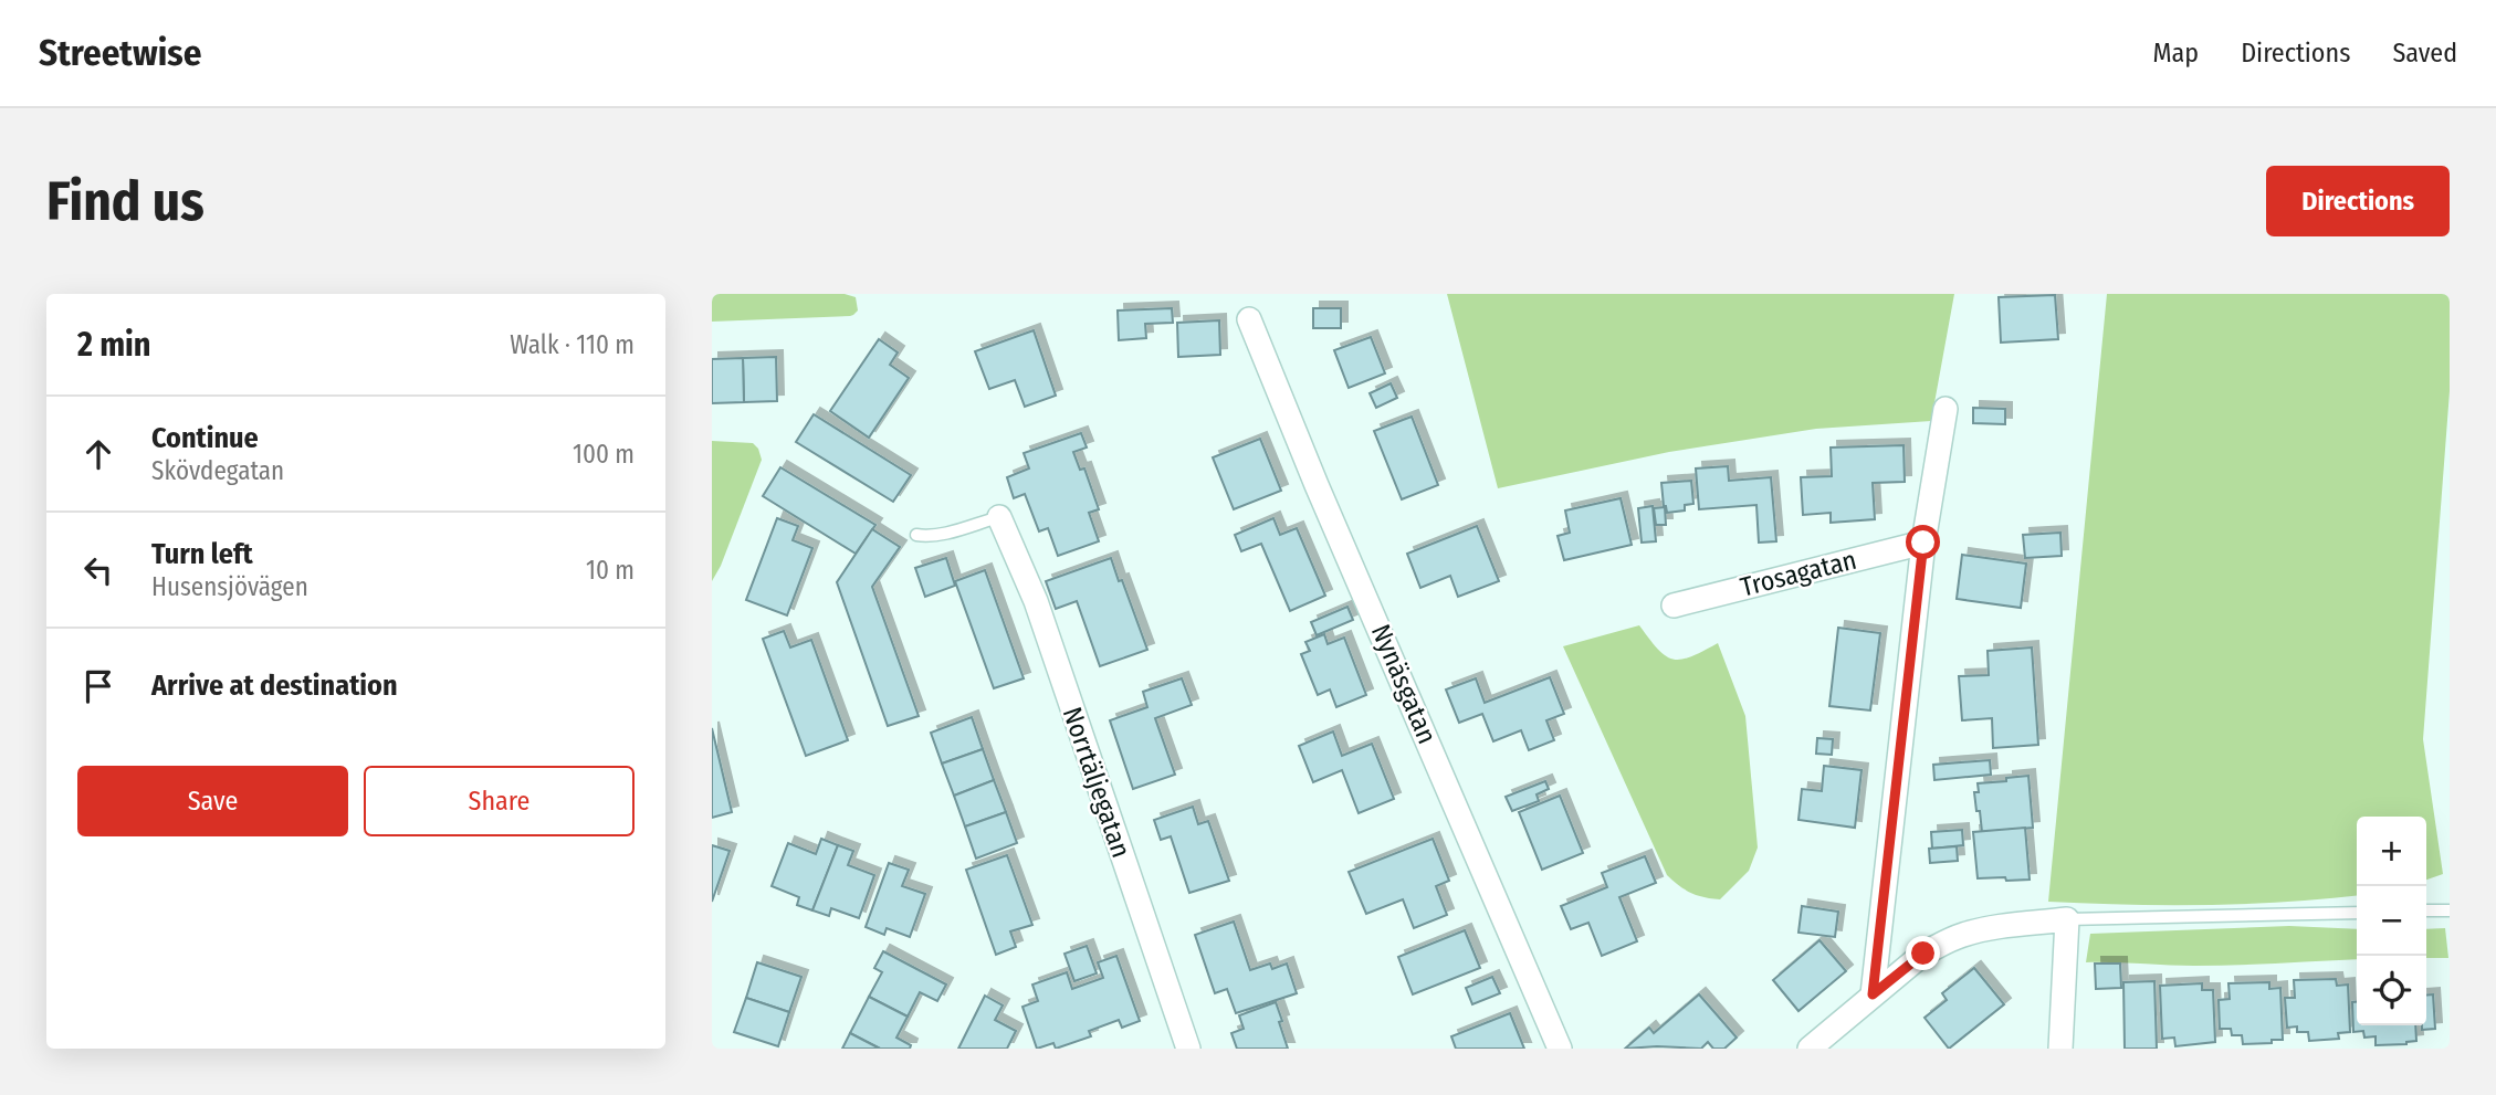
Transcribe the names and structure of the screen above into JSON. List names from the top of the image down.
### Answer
{
  "streets": {
    "street": ["Trosagatan", "Nynäsgatan", "Norrtäljegatan"]
  },
  "page": {
    "header": "Streetwise",
    "nav": ["Map", "Directions", "Saved"],
    "buttons": [
      "Directions",
      ["Save", "Share"]
    ],
    "title": "Find us",
    "heading": ["2 min", "Walk · 110 m"],
    "list": [
      ["Continue", "Skövdegatan", "100 m"],
      ["Turn left", "Husensjövägen", "10 m"],
      "Arrive at destination"
    ],
    "map_buttons": ["+", "−"]
  }
}
